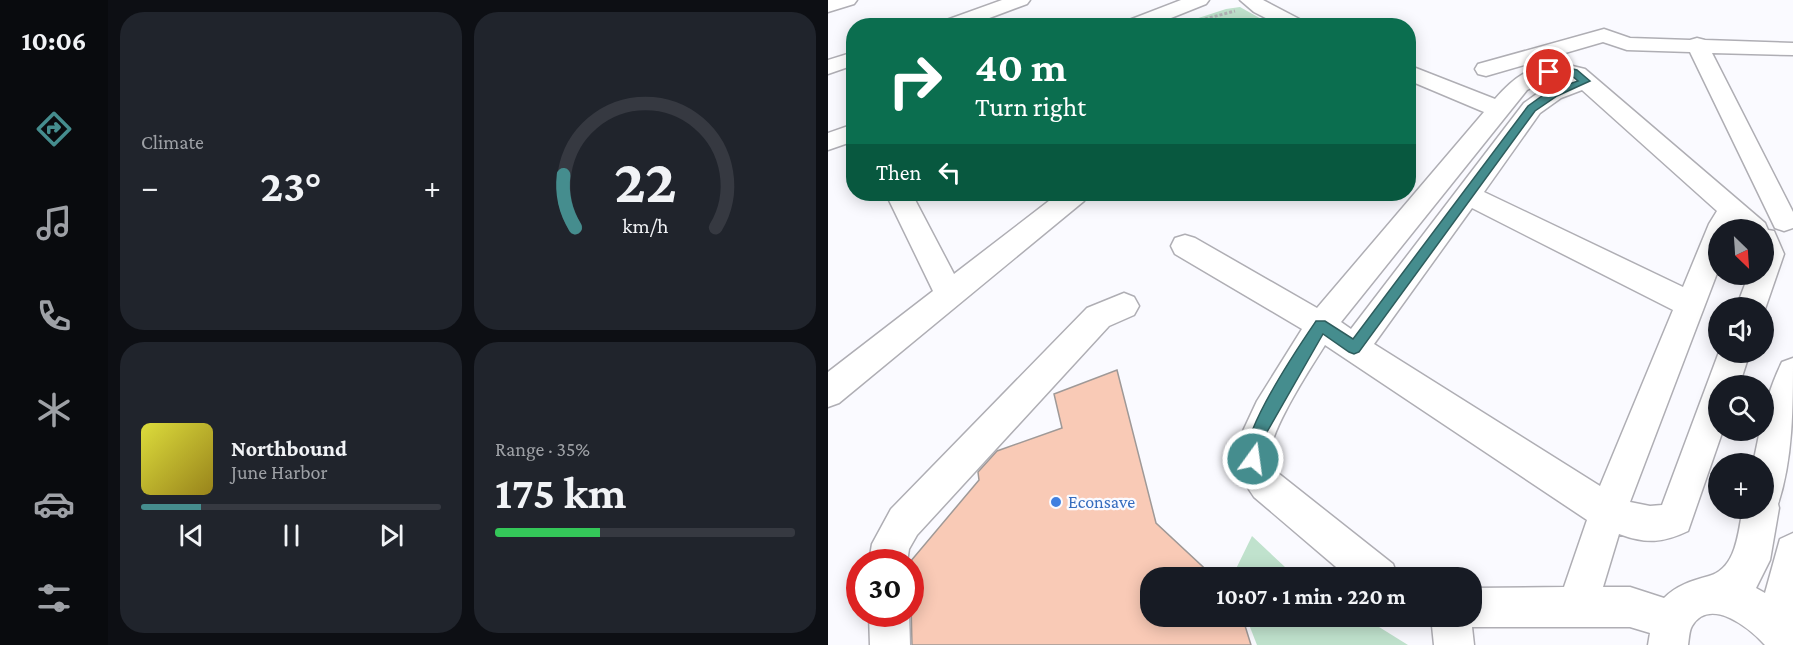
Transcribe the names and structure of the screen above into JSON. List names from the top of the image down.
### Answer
{
  "places": ["Econsave"],
  "north": "bottom right",
  "page": {
    "tabs": "10:06",
    "tile": [
      "Climate",
      ["Range · 35%", "175 km"]
    ],
    "turn": ["40 m", "Turn right"],
    "then": "Then",
    "heat": ["−", "23°", "+"],
    "map_buttons": "+",
    "song": ["Northbound", "June Harbor"],
    "limit": "30",
    "trip": "10:07 · 1 min · 220 m",
    "gauge": ["22", "km/h"]
  }
}
